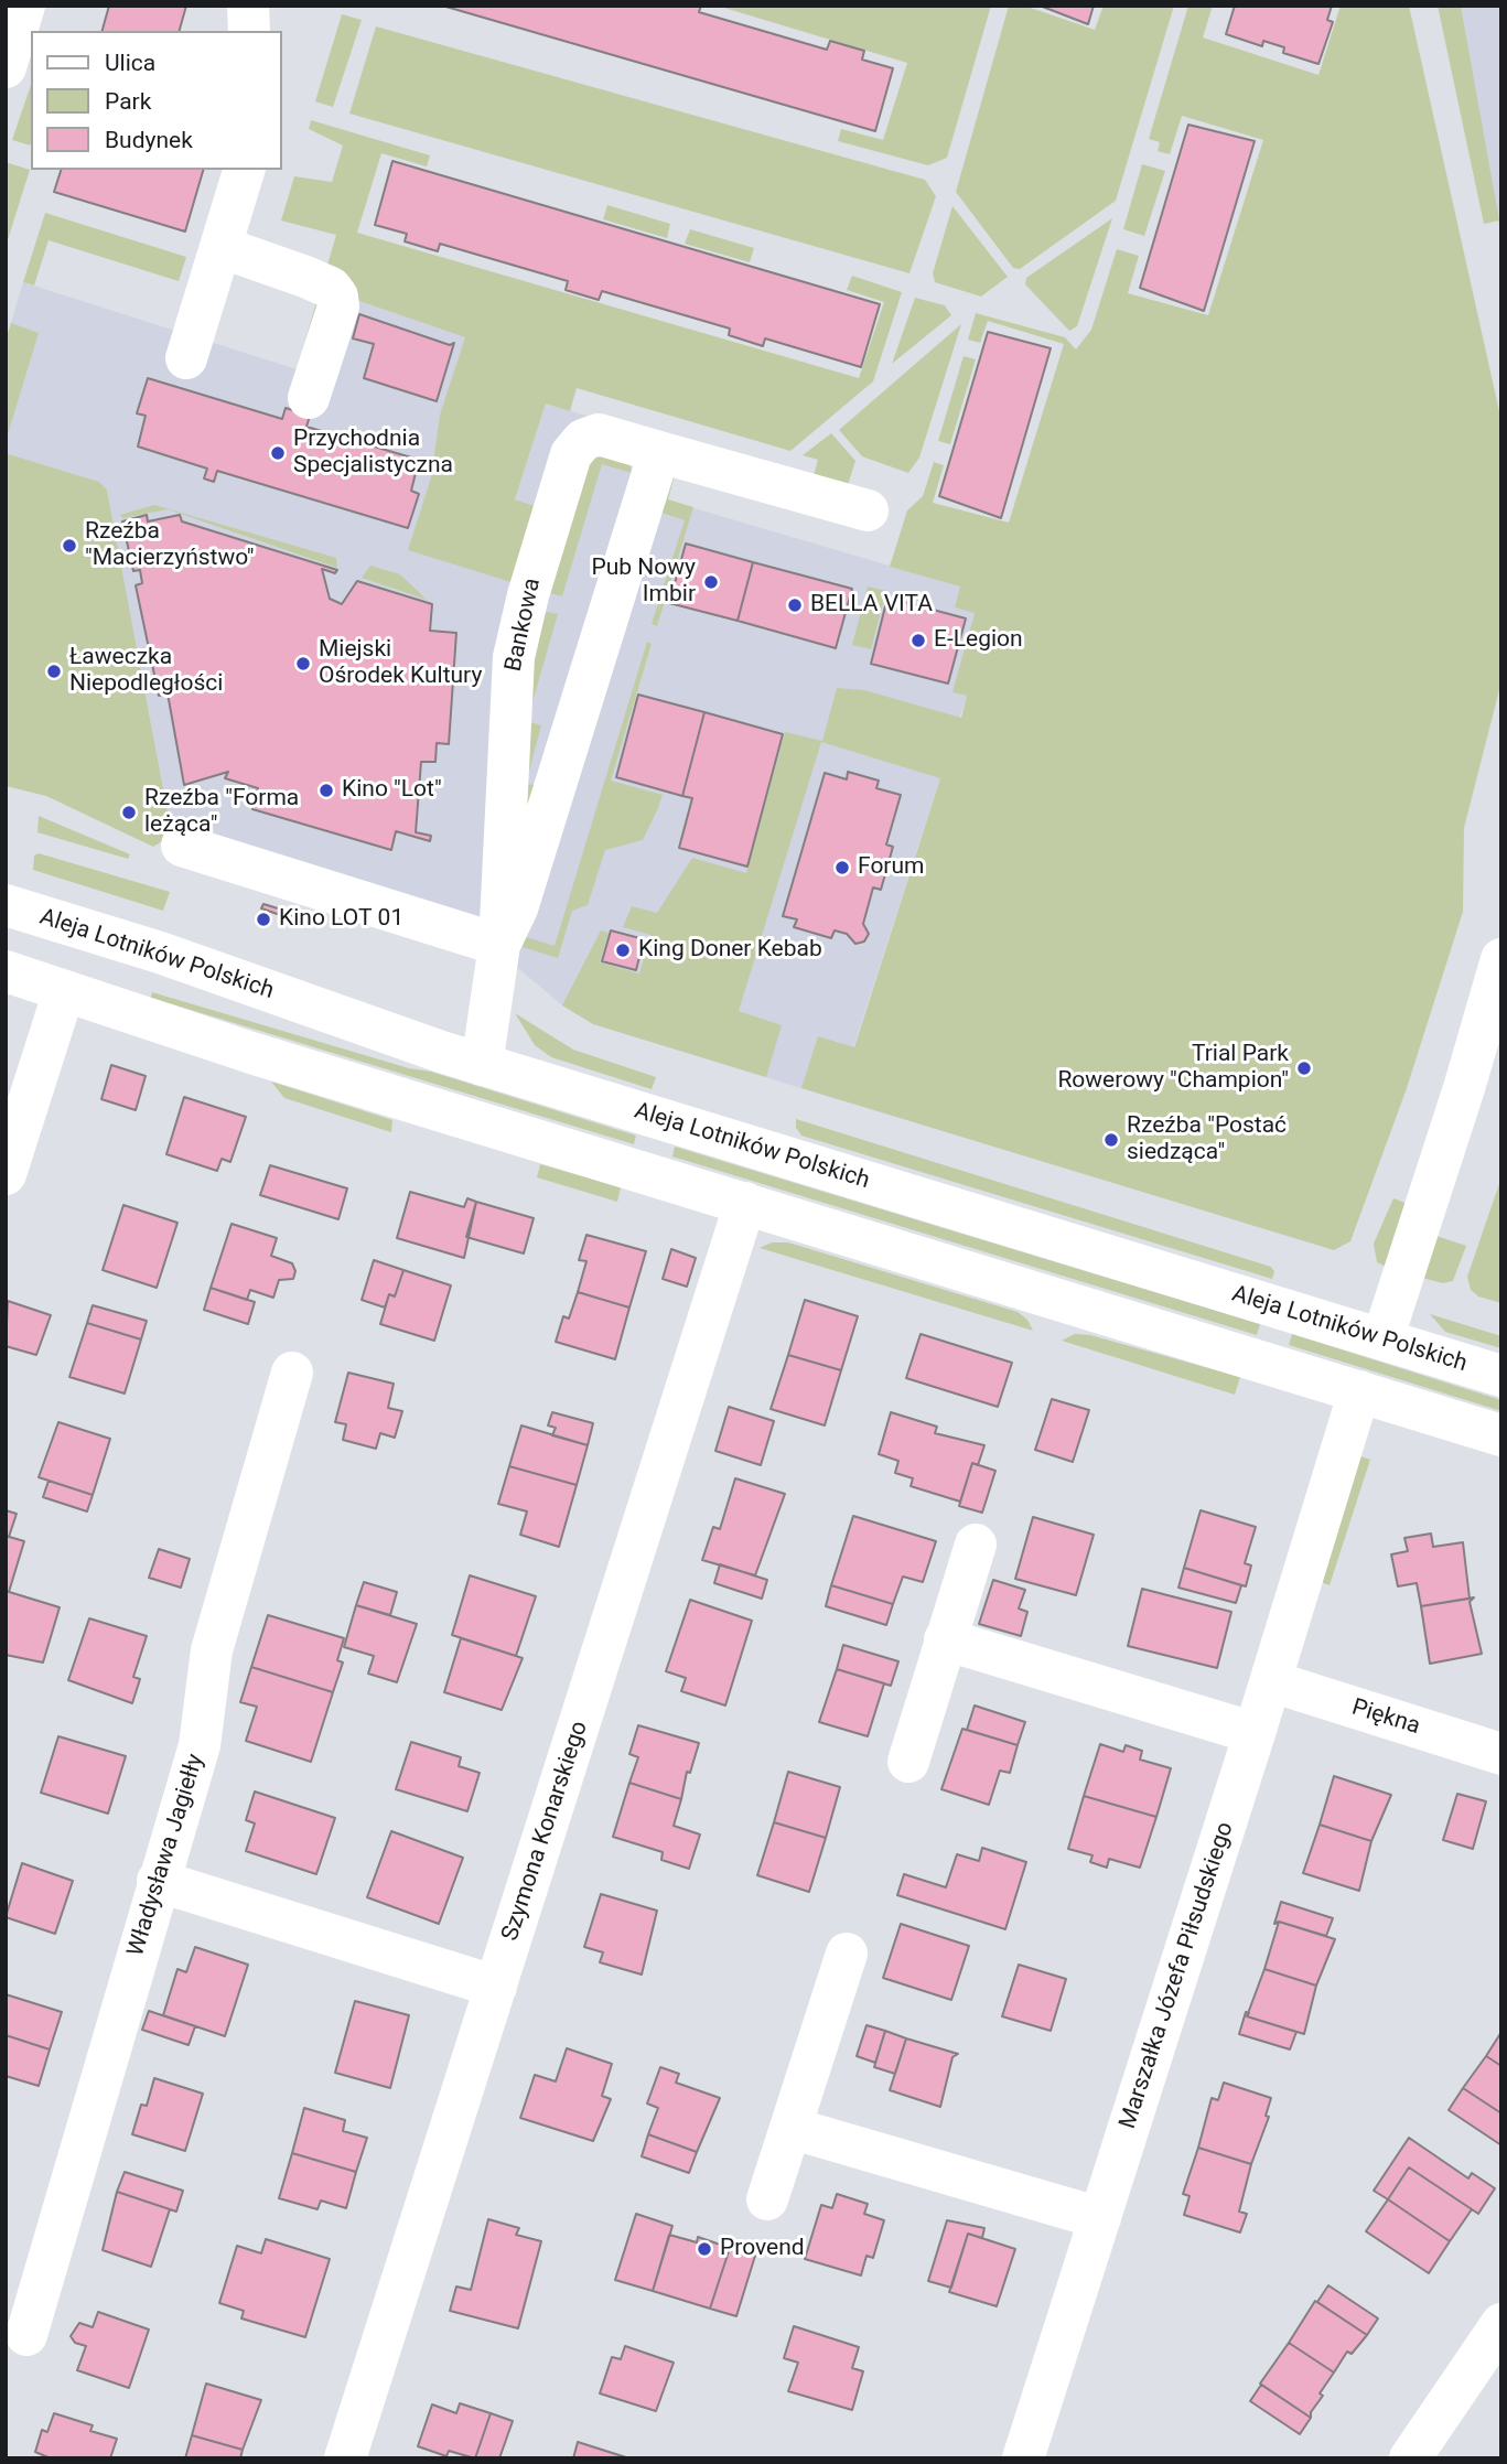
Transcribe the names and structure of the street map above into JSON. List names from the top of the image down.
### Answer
{
  "streets": {
    "street": [
      "Bankowa",
      "Aleja Lotników Polskich",
      "Piękna",
      "Szymona Konarskiego",
      "Władysława Jagiełły",
      "Marszałka Józefa Piłsudskiego"
    ]
  },
  "crossings": [
    ["Bankowa", "Aleja Lotników Polskich"],
    ["Piękna", "Marszałka Józefa Piłsudskiego"]
  ],
  "places": [
    "Przychodnia Specjalistyczna",
    "Rzeźba \"Macierzyństwo\"",
    "Pub Nowy Imbir",
    "BELLA VITA",
    "E-Legion",
    "Miejski Ośrodek Kultury",
    "Ławeczka Niepodległości",
    "Kino \"Lot\"",
    "Rzeźba \"Forma leżąca\"",
    "Forum",
    "Kino LOT 01",
    "King Doner Kebab",
    "Trial Park Rowerowy \"Champion\"",
    "Rzeźba \"Postać siedząca\"",
    "Provend"
  ],
  "legend": ["Ulica", "Park", "Budynek"]
}
